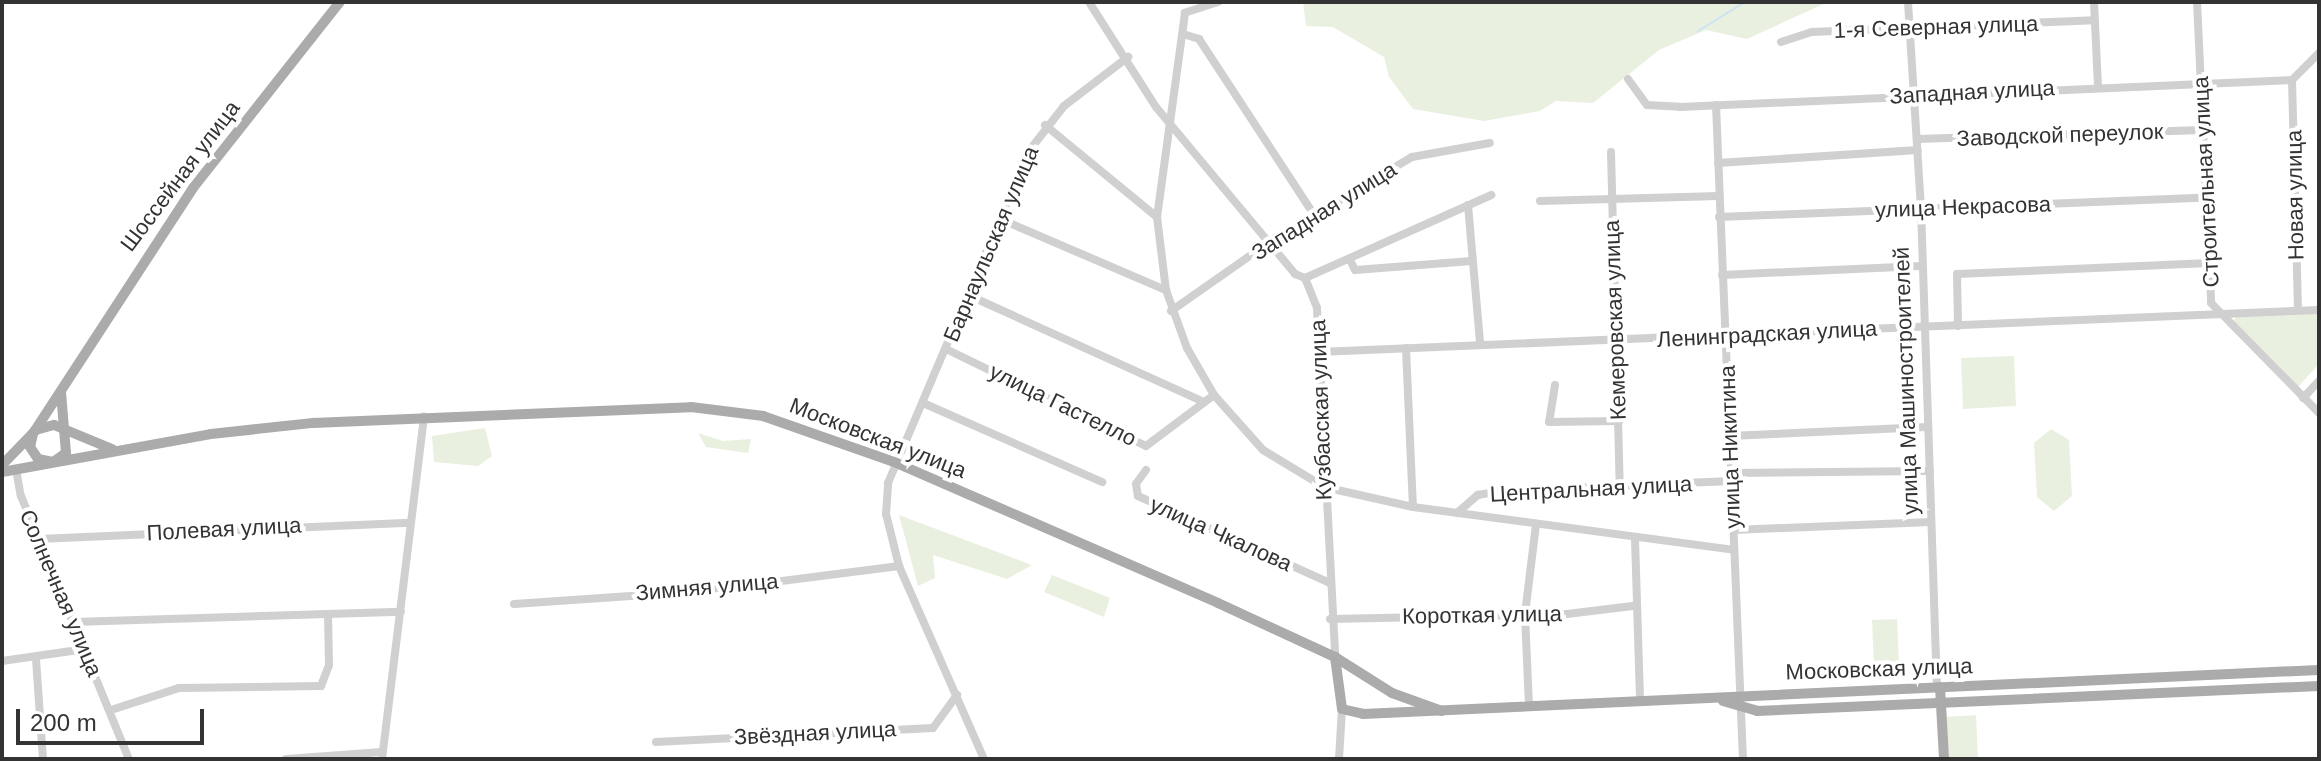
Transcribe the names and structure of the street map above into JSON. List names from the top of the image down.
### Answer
{
  "streets": {
    "main road": ["Шоссейная улица", "улица Машиностроителей", "Московская улица"],
    "street": [
      "1-я Северная улица",
      "Западная улица",
      "Заводской переулок",
      "Строительная улица",
      "Новая улица",
      "улица Некрасова",
      "Барнаульская улица",
      "Кемеровская улица",
      "Ленинградская улица",
      "улица Гастелло",
      "Кузбасская улица",
      "улица Никитина",
      "Центральная улица",
      "Полевая улица",
      "улица Чкалова",
      "Зимняя улица",
      "Солнечная улица",
      "Короткая улица",
      "Звёздная улица"
    ]
  },
  "crossings": [
    ["1-я Северная улица", "улица Машиностроителей"],
    ["Западная улица", "Строительная улица"],
    ["Западная улица", "Новая улица"],
    ["Западная улица", "улица Машиностроителей"],
    ["Западная улица", "Кузбасская улица"],
    ["Западная улица", "улица Никитина"],
    ["Западная улица", "Центральная улица"],
    ["Заводской переулок", "Строительная улица"],
    ["Заводской переулок", "улица Машиностроителей"],
    ["Шоссейная улица", "Московская улица"],
    ["Строительная улица", "улица Некрасова"],
    ["Строительная улица", "Ленинградская улица"],
    ["Новая улица", "Ленинградская улица"],
    ["улица Некрасова", "улица Машиностроителей"],
    ["улица Некрасова", "улица Никитина"],
    ["Барнаульская улица", "улица Гастелло"],
    ["Барнаульская улица", "Кузбасская улица"],
    ["Барнаульская улица", "Московская улица"],
    ["Барнаульская улица", "Зимняя улица"],
    ["Барнаульская улица", "Звёздная улица"],
    ["Кемеровская улица", "Ленинградская улица"],
    ["Кемеровская улица", "Центральная улица"],
    ["Ленинградская улица", "улица Машиностроителей"],
    ["Ленинградская улица", "Кузбасская улица"],
    ["Ленинградская улица", "улица Никитина"],
    ["улица Машиностроителей", "Московская улица"],
    ["улица Машиностроителей", "Центральная улица"],
    ["улица Гастелло", "Центральная улица"],
    ["Кузбасская улица", "Московская улица"],
    ["Кузбасская улица", "Центральная улица"],
    ["Кузбасская улица", "улица Чкалова"],
    ["Кузбасская улица", "Короткая улица"],
    ["Московская улица", "улица Никитина"],
    ["Московская улица", "Солнечная улица"],
    ["улица Никитина", "Центральная улица"],
    ["Полевая улица", "Солнечная улица"]
  ],
  "scale_bar": "200 m"
}
